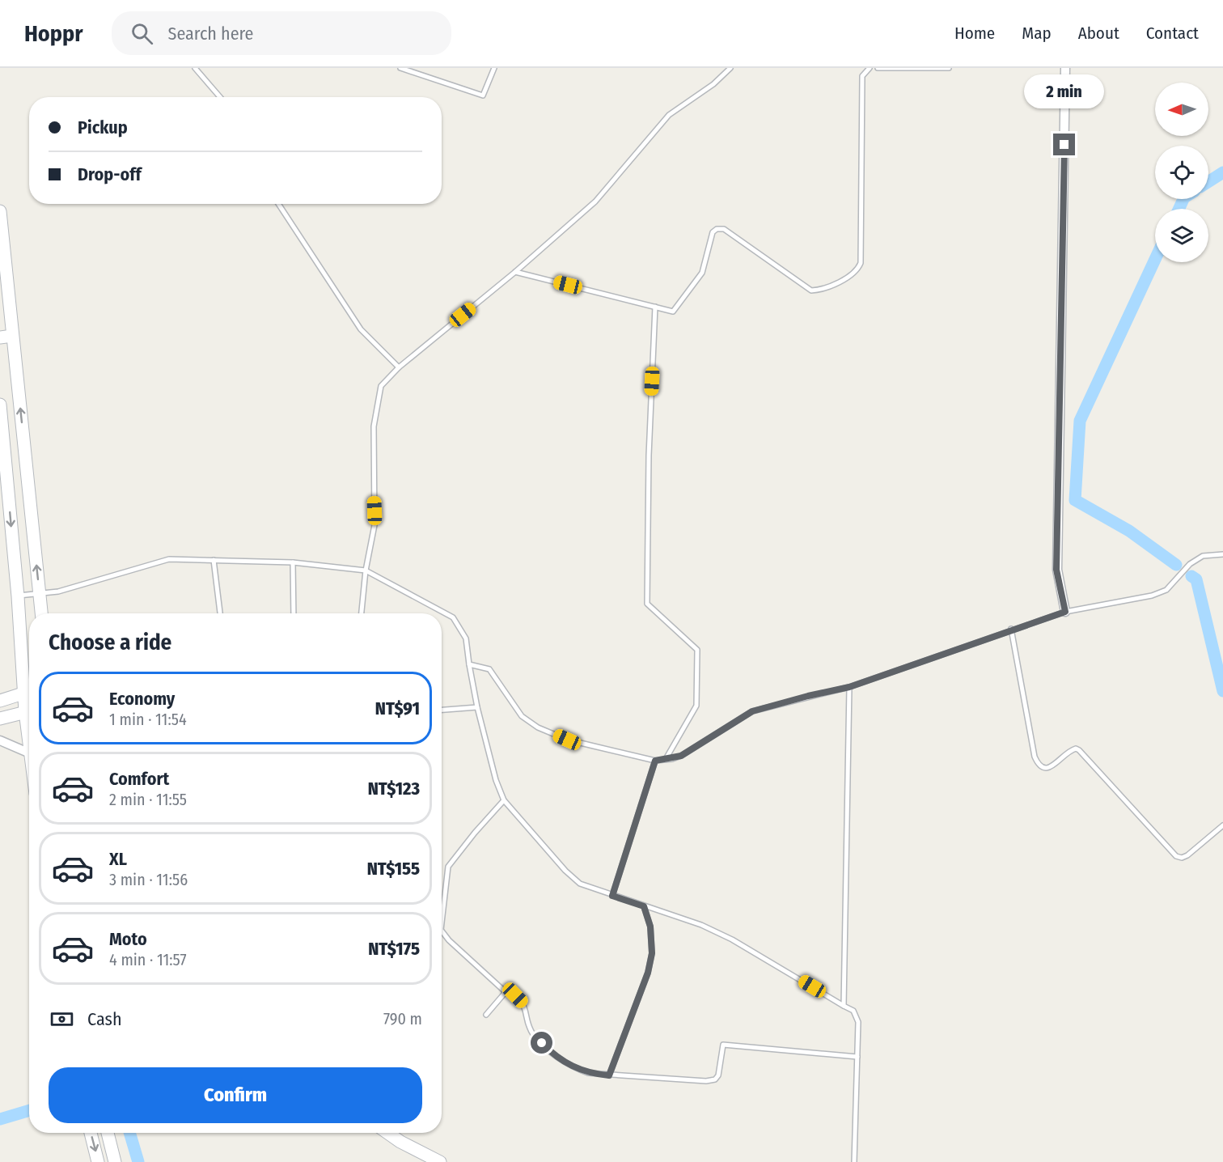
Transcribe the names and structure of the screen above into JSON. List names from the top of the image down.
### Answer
{
  "north": "left",
  "page": {
    "header": "Hoppr",
    "search": "Search here",
    "nav": [
      "Home",
      "Map",
      "About",
      "Contact"
    ],
    "bubble": "2 min",
    "banner": ["Pickup", "Drop-off"],
    "heading": "Choose a ride",
    "list": [
      {
        "name": "Economy",
        "note": "1 min · 11:54",
        "value": "NT$91"
      },
      {
        "name": "Comfort",
        "note": "2 min · 11:55",
        "value": "NT$123"
      },
      {
        "name": "XL",
        "note": "3 min · 11:56",
        "value": "NT$155"
      },
      {
        "name": "Moto",
        "note": "4 min · 11:57",
        "value": "NT$175"
      }
    ],
    "pay": ["Cash", "790 m"],
    "buttons": "Confirm"
  }
}
